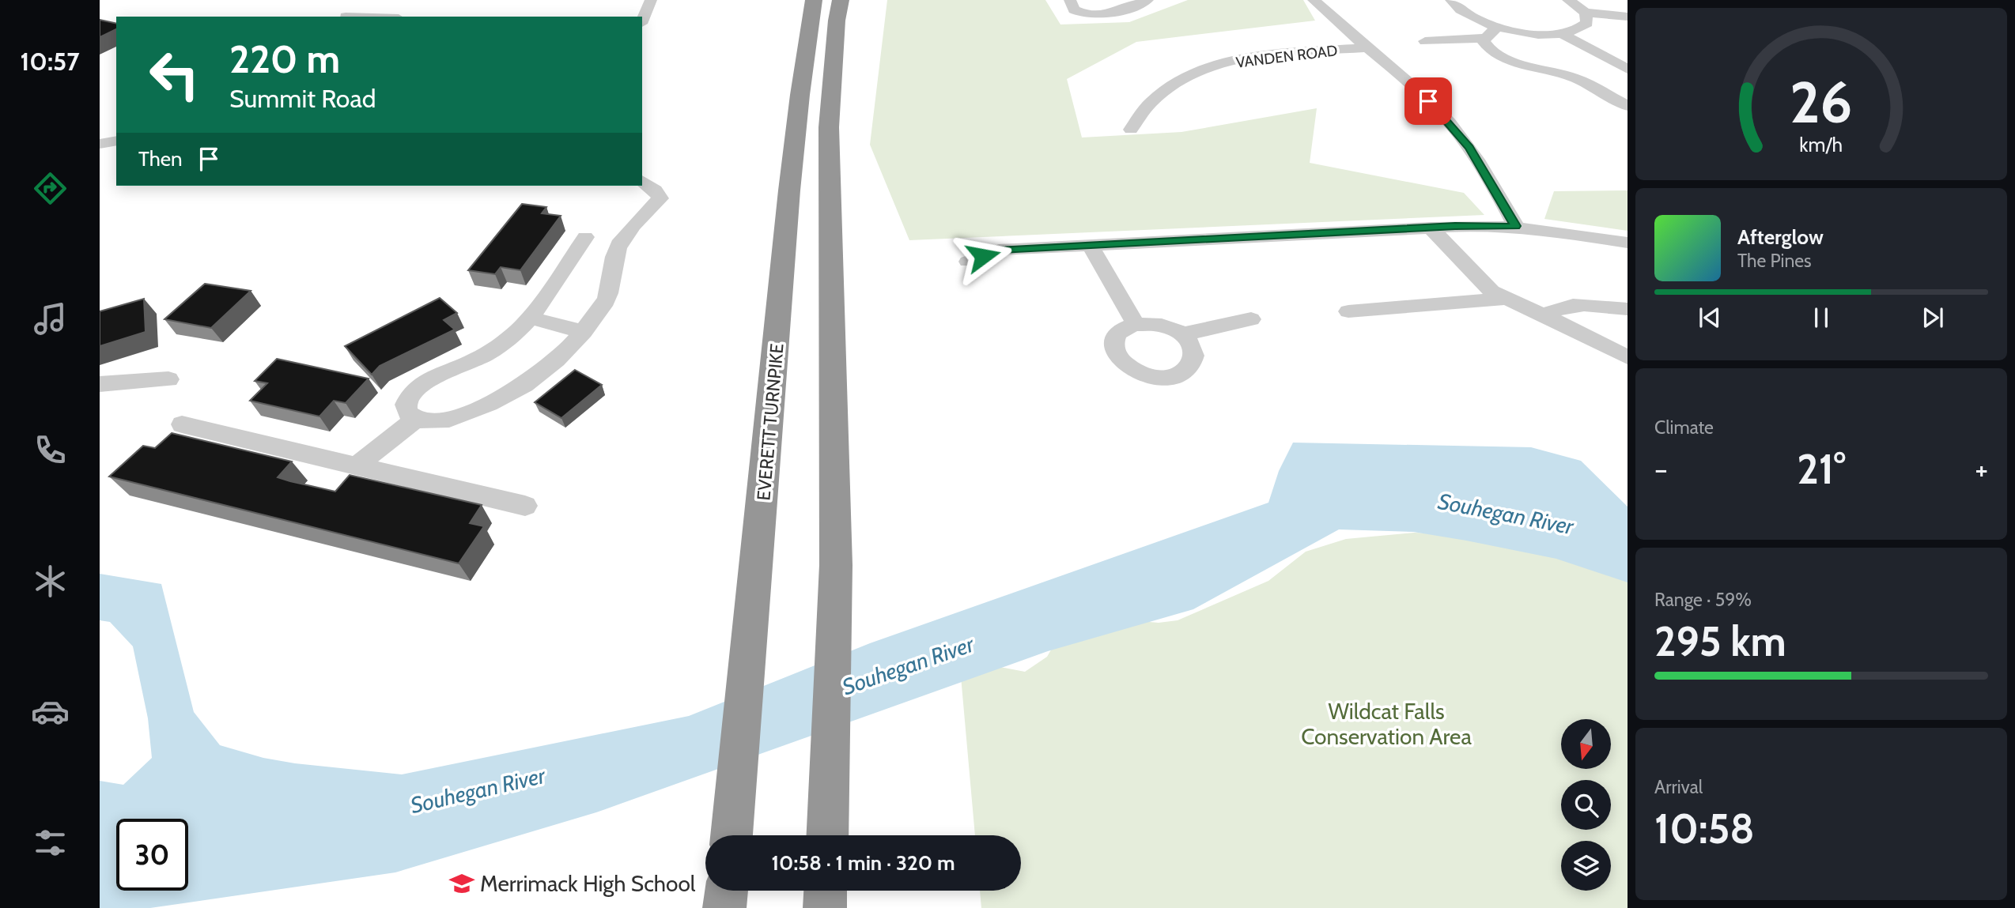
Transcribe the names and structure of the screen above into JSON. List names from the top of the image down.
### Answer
{
  "streets": {
    "highway": ["EVERETT TURNPIKE"],
    "street": ["VANDEN ROAD"]
  },
  "water": ["Souhegan River"],
  "parks": ["Wildcat Falls Conservation Area"],
  "places": {
    "school or university": ["Merrimack High School"]
  },
  "north": "bottom",
  "page": {
    "tabs": "10:57",
    "turn": ["220 m", "Summit Road"],
    "then": "Then",
    "song": ["Afterglow", "The Pines"],
    "tile": [
      "Climate",
      ["Range · 59%", "295 km"],
      ["Arrival", "10:58"]
    ],
    "heat": ["−", "21°", "+"],
    "limit": "30",
    "trip": "10:58 · 1 min · 320 m",
    "gauge": ["26", "km/h"]
  }
}
